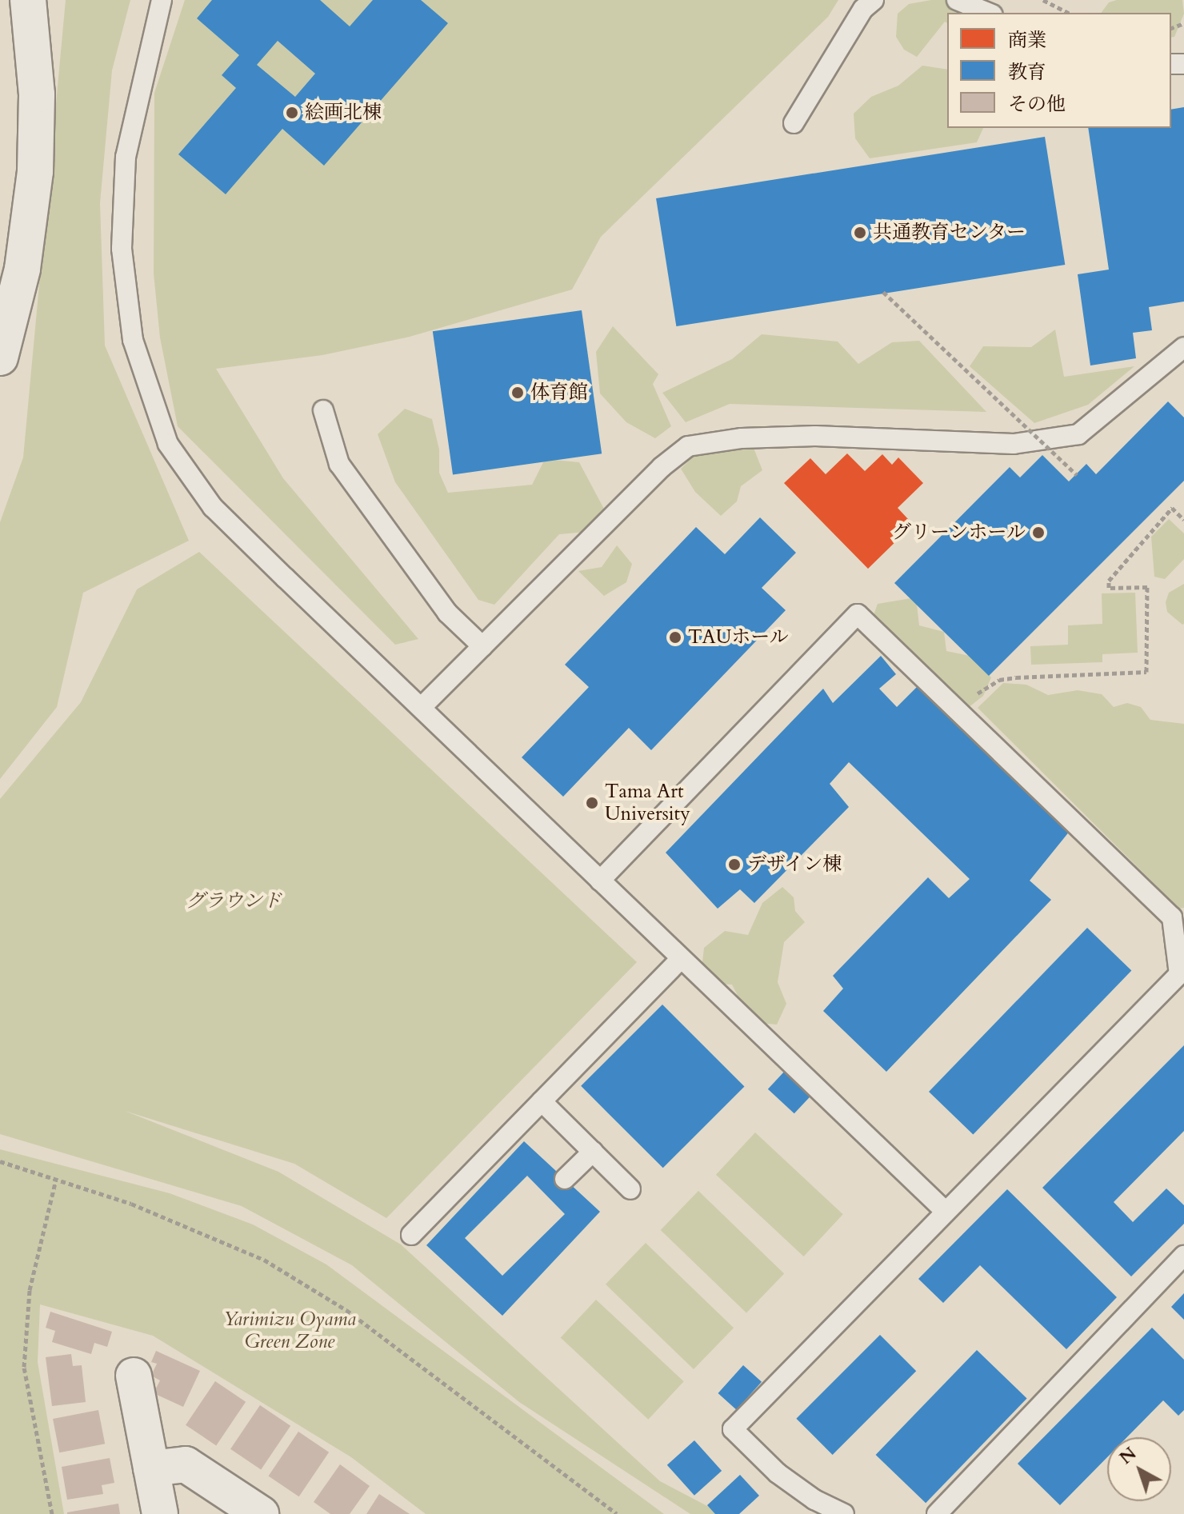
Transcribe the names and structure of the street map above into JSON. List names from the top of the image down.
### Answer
{
  "parks": ["グラウンド", "Yarimizu Oyama Green Zone"],
  "places": [
    "絵画北棟",
    "共通教育センター",
    "体育館",
    "グリーンホール",
    "TAUホール",
    "Tama Art University",
    "デザイン棟"
  ],
  "legend": ["商業", "教育", "その他"],
  "north": "top left"
}
